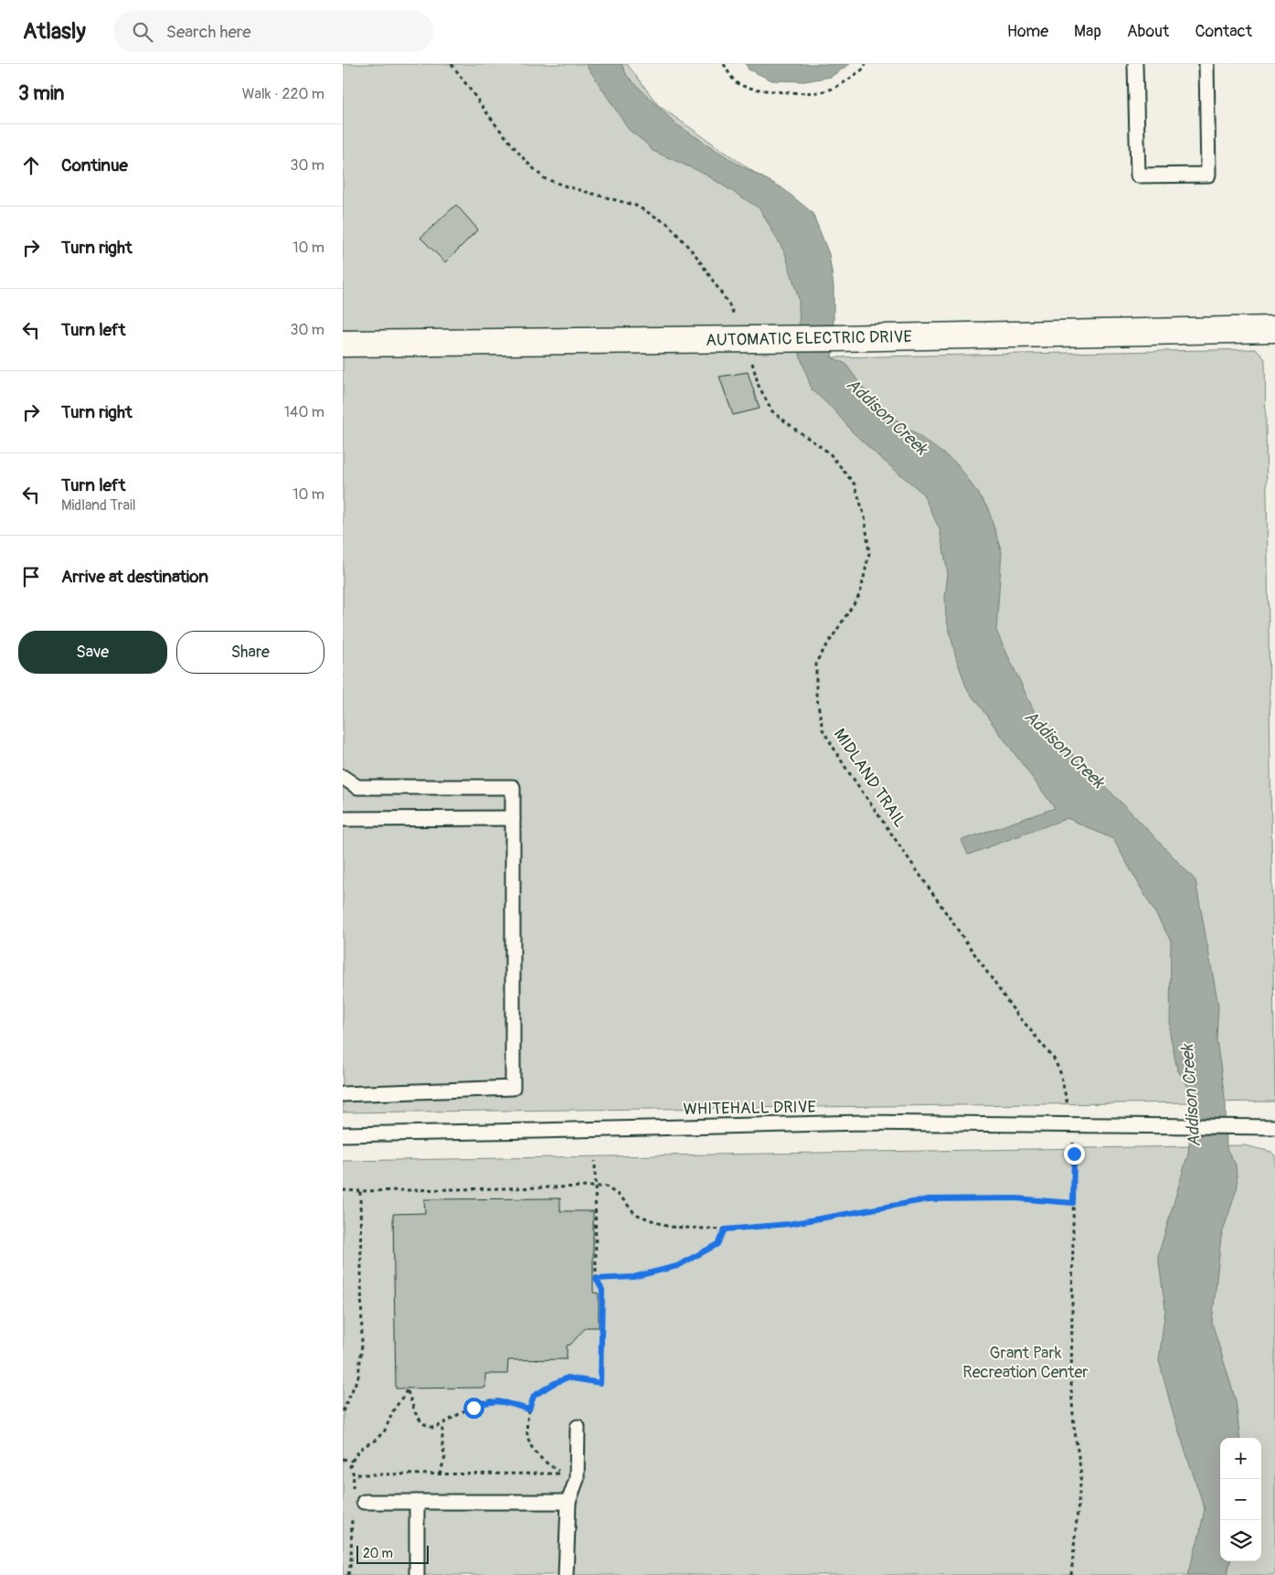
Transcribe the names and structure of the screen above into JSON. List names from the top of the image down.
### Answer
{
  "streets": {
    "street": ["AUTOMATIC ELECTRIC DRIVE"],
    "lane": ["WHITEHALL DRIVE"],
    "path": ["MIDLAND TRAIL"]
  },
  "crossings": [
    ["AUTOMATIC ELECTRIC DRIVE", "MIDLAND TRAIL"]
  ],
  "water": ["Addison Creek"],
  "parks": ["Grant Park Recreation Center"],
  "scale_bar": "20 m",
  "page": {
    "header": "Atlasly",
    "search": "Search here",
    "nav": [
      "Home",
      "Map",
      "About",
      "Contact"
    ],
    "heading": ["3 min", "Walk · 220 m"],
    "list": [
      ["Continue", "30 m"],
      ["Turn right", "10 m"],
      ["Turn left", "30 m"],
      ["Turn right", "140 m"],
      ["Turn left", "Midland Trail", "10 m"],
      "Arrive at destination"
    ],
    "buttons": ["Save", "Share"],
    "map_buttons": ["+", "−"],
    "scale": "20 m"
  }
}
